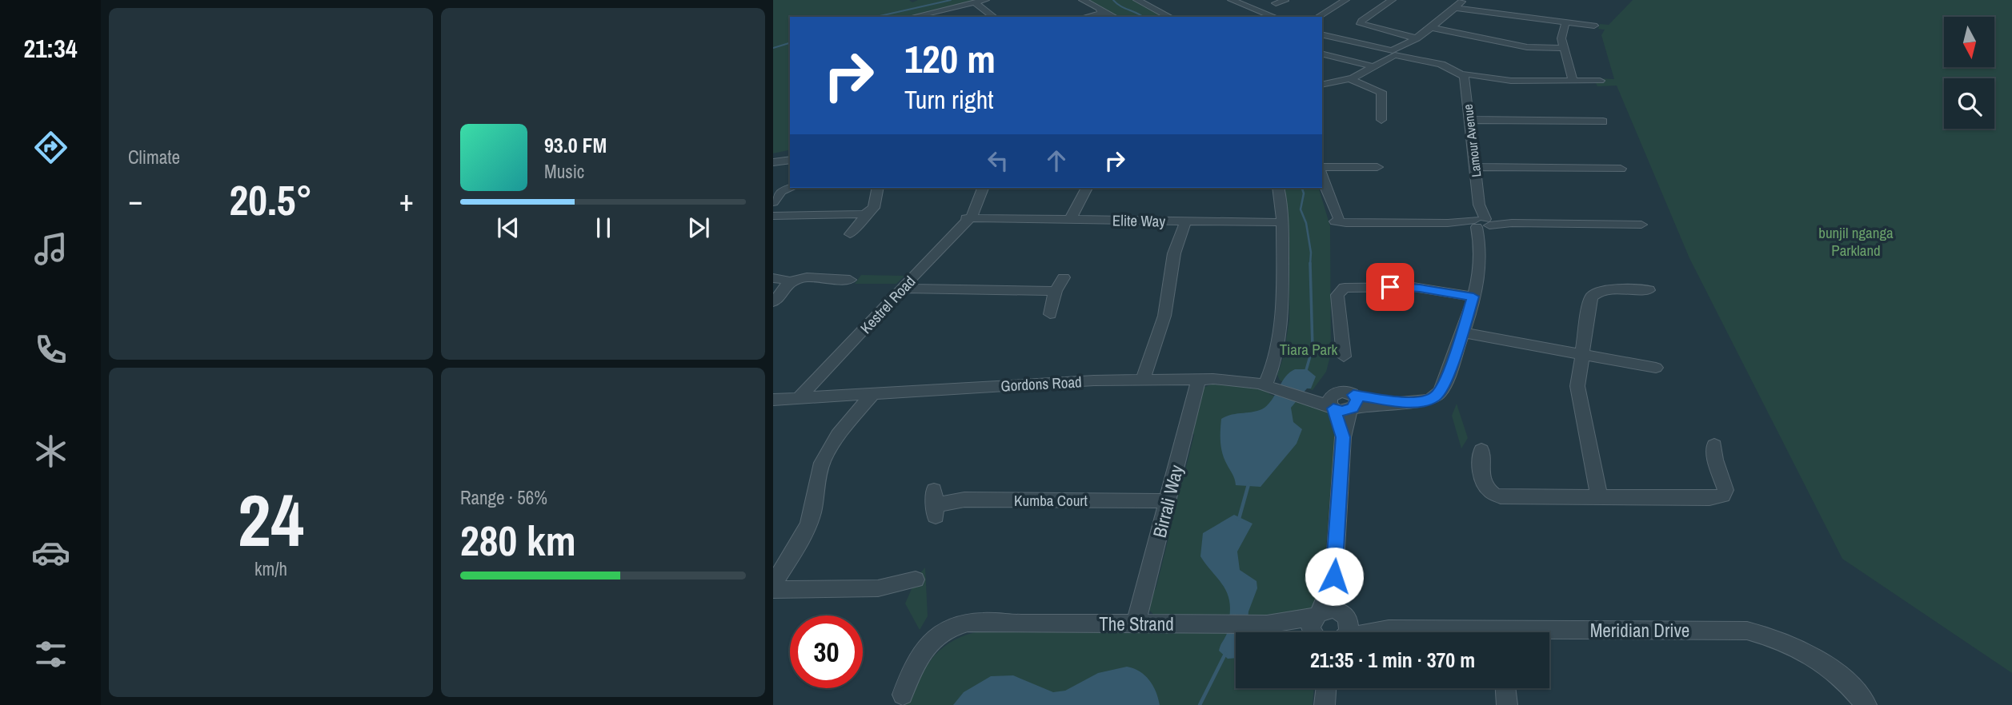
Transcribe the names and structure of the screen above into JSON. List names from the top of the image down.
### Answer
{
  "streets": {
    "street": [
      "Lamour Avenue",
      "Elite Way",
      "Kestrel Road",
      "Gordons Road",
      "Kumba Court",
      "Birrali Way",
      "The Strand",
      "Meridian Drive"
    ]
  },
  "crossings": [
    ["Lamour Avenue", "Gordons Road"],
    ["Elite Way", "Kestrel Road"],
    ["Kestrel Road", "Gordons Road"],
    ["Gordons Road", "Birrali Way"],
    ["Kumba Court", "Birrali Way"],
    ["Birrali Way", "The Strand"],
    ["The Strand", "Meridian Drive"]
  ],
  "parks": ["bunjil nganga Parkland", "Tiara Park"],
  "north": "bottom",
  "page": {
    "tabs": "21:34",
    "tile": [
      "Climate",
      ["24", "km/h"],
      ["Range · 56%", "280 km"]
    ],
    "turn": ["120 m", "Turn right"],
    "song": ["93.0 FM", "Music"],
    "heat": ["−", "20.5°", "+"],
    "limit": "30",
    "trip": "21:35 · 1 min · 370 m"
  }
}
